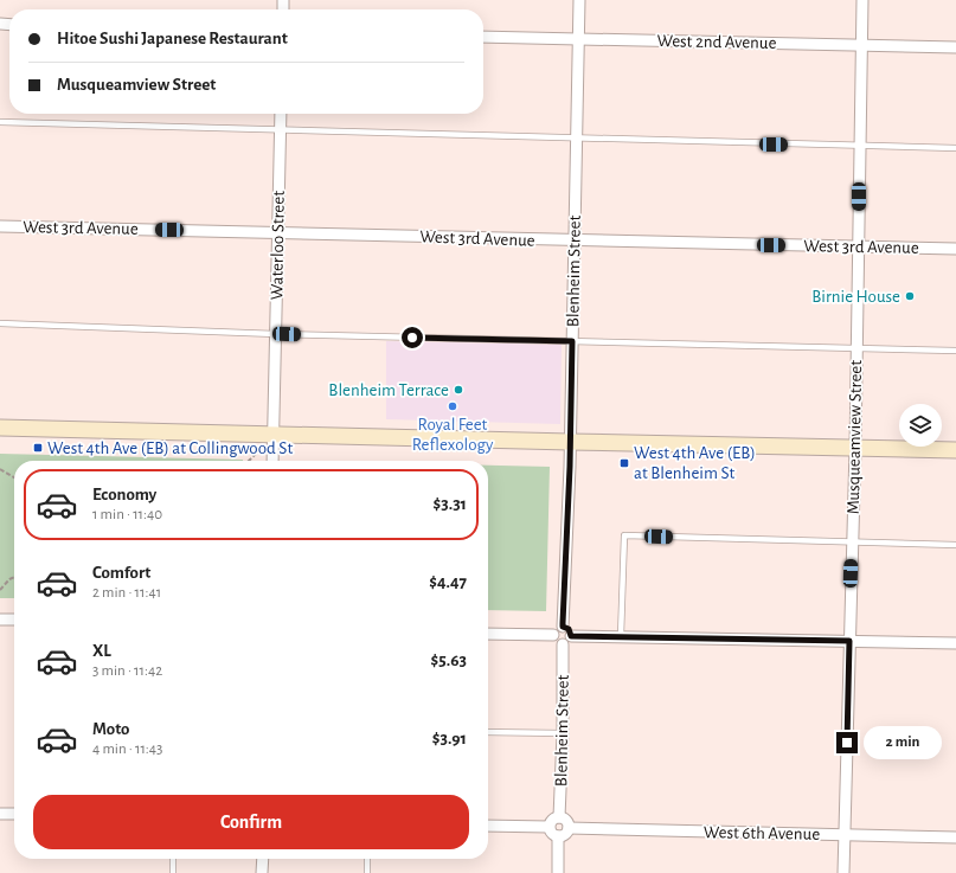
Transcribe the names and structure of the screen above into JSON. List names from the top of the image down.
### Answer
{
  "streets": {
    "street": [
      "West 2nd Avenue",
      "West 3rd Avenue",
      "Waterloo Street",
      "Blenheim Street",
      "Musqueamview Street",
      "West 6th Avenue"
    ]
  },
  "crossings": [
    ["West 2nd Avenue", "Blenheim Street"],
    ["West 2nd Avenue", "Musqueamview Street"],
    ["West 3rd Avenue", "Waterloo Street"],
    ["West 3rd Avenue", "Blenheim Street"],
    ["West 3rd Avenue", "Musqueamview Street"],
    ["Blenheim Street", "West 6th Avenue"],
    ["Musqueamview Street", "West 6th Avenue"]
  ],
  "places": {
    "other": ["Birnie House", "Blenheim Terrace", "Royal Feet Reflexology"],
    "transit": ["West 4th Ave (EB) at Collingwood St", "West 4th Ave (EB) at Blenheim St"]
  },
  "page": {
    "banner": ["Hitoe Sushi Japanese Restaurant", "Musqueamview Street"],
    "list": [
      {
        "name": "Economy",
        "note": "1 min · 11:40",
        "value": "$3.31"
      },
      {
        "name": "Comfort",
        "note": "2 min · 11:41",
        "value": "$4.47"
      },
      {
        "name": "XL",
        "note": "3 min · 11:42",
        "value": "$5.63"
      },
      {
        "name": "Moto",
        "note": "4 min · 11:43",
        "value": "$3.91"
      }
    ],
    "bubble": "2 min",
    "buttons": "Confirm"
  }
}
